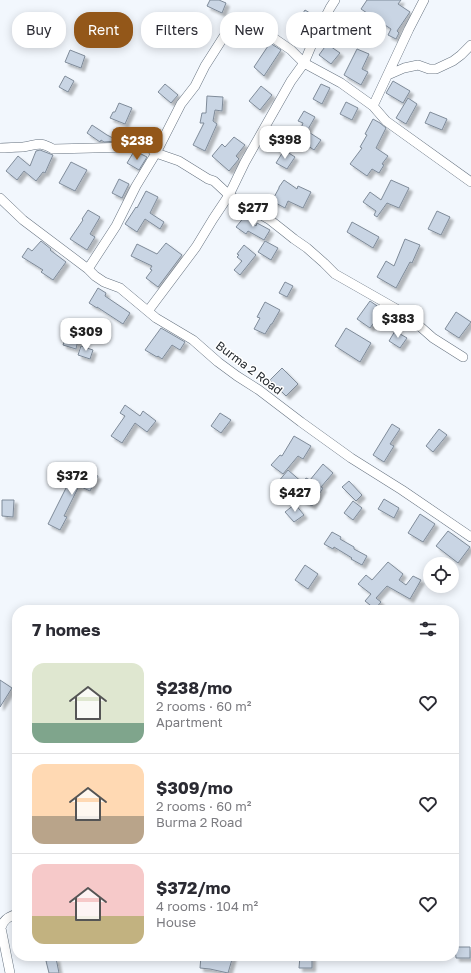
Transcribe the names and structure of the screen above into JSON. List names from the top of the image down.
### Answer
{
  "streets": {
    "street": ["Burma 2 Road"]
  },
  "page": {
    "chip": [
      "Buy",
      "Rent",
      "Filters",
      "New",
      "Apartment"
    ],
    "price": [
      "$398",
      "$238",
      "$277",
      "$383",
      "$309",
      "$372",
      "$427"
    ],
    "heading": "7 homes",
    "list": [
      {
        "name": "$238/mo",
        "note": "2 rooms · 60 m² · Apartment"
      },
      {
        "name": "$309/mo",
        "note": "2 rooms · 60 m² · Burma 2 Road"
      },
      {
        "name": "$372/mo",
        "note": "4 rooms · 104 m² · House"
      }
    ]
  }
}
